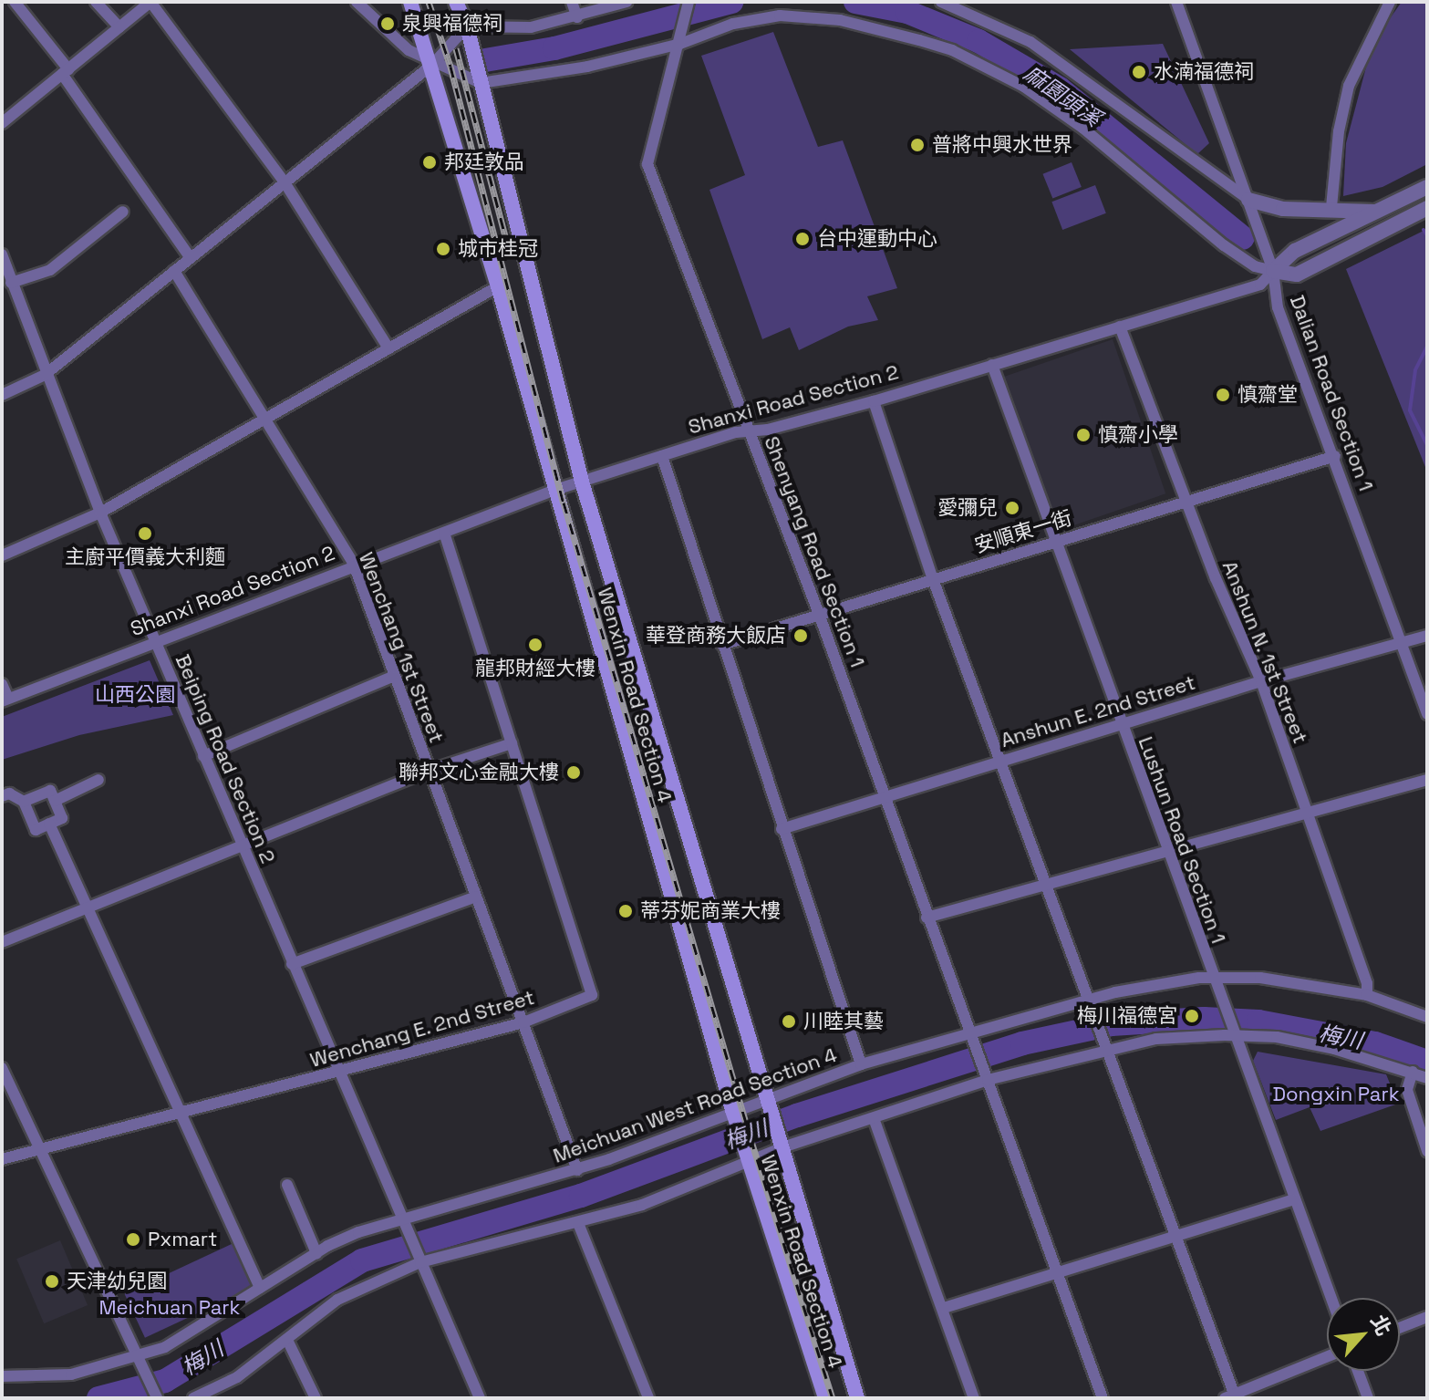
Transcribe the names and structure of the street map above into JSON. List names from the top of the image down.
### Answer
{
  "streets": {
    "main road": ["Wenxin Road Section 4"],
    "street": [
      "Dalian Road Section 1",
      "Shanxi Road Section 2",
      "安順東一街",
      "Shenyang Road Section 1",
      "Wenchang 1st Street",
      "Anshun N. 1st Street",
      "Anshun E. 2nd Street",
      "Beiping Road Section 2",
      "Lushun Road Section 1",
      "Wenchang E. 2nd Street",
      "Meichuan West Road Section 4"
    ]
  },
  "crossings": [
    ["Dalian Road Section 1", "Shanxi Road Section 2"],
    ["Dalian Road Section 1", "安順東一街"],
    ["Dalian Road Section 1", "Anshun E. 2nd Street"],
    ["Shanxi Road Section 2", "Shenyang Road Section 1"],
    ["Shanxi Road Section 2", "Wenchang 1st Street"],
    ["Shanxi Road Section 2", "Anshun N. 1st Street"],
    ["Shanxi Road Section 2", "Wenxin Road Section 4"],
    ["Shanxi Road Section 2", "Beiping Road Section 2"],
    ["Shanxi Road Section 2", "Lushun Road Section 1"],
    ["Shanxi Road Section 2", "Wenchang E. 2nd Street"],
    ["安順東一街", "Shenyang Road Section 1"],
    ["安順東一街", "Anshun N. 1st Street"],
    ["安順東一街", "Lushun Road Section 1"],
    ["Shenyang Road Section 1", "Anshun E. 2nd Street"],
    ["Shenyang Road Section 1", "Meichuan West Road Section 4"],
    ["Wenchang 1st Street", "Wenchang E. 2nd Street"],
    ["Wenchang 1st Street", "Meichuan West Road Section 4"],
    ["Anshun N. 1st Street", "Anshun E. 2nd Street"],
    ["Anshun N. 1st Street", "Meichuan West Road Section 4"],
    ["Wenxin Road Section 4", "Meichuan West Road Section 4"],
    ["Anshun E. 2nd Street", "Lushun Road Section 1"],
    ["Beiping Road Section 2", "Wenchang E. 2nd Street"],
    ["Beiping Road Section 2", "Meichuan West Road Section 4"],
    ["Lushun Road Section 1", "Meichuan West Road Section 4"]
  ],
  "water": ["麻園頭溪", "梅川"],
  "parks": ["山西公園", "Dongxin Park", "Meichuan Park"],
  "places": [
    "泉興福德祠",
    "水湳福德祠",
    "普將中興水世界",
    "邦廷敦品",
    "台中運動中心",
    "城市桂冠",
    "慎齋堂",
    "慎齋小學",
    "愛彌兒",
    "主廚平價義大利麵",
    "華登商務大飯店",
    "龍邦財經大樓",
    "聯邦文心金融大樓",
    "蒂芬妮商業大樓",
    "梅川福德宮",
    "川睦其藝",
    "Pxmart",
    "天津幼兒園"
  ],
  "north": "top right"
}
